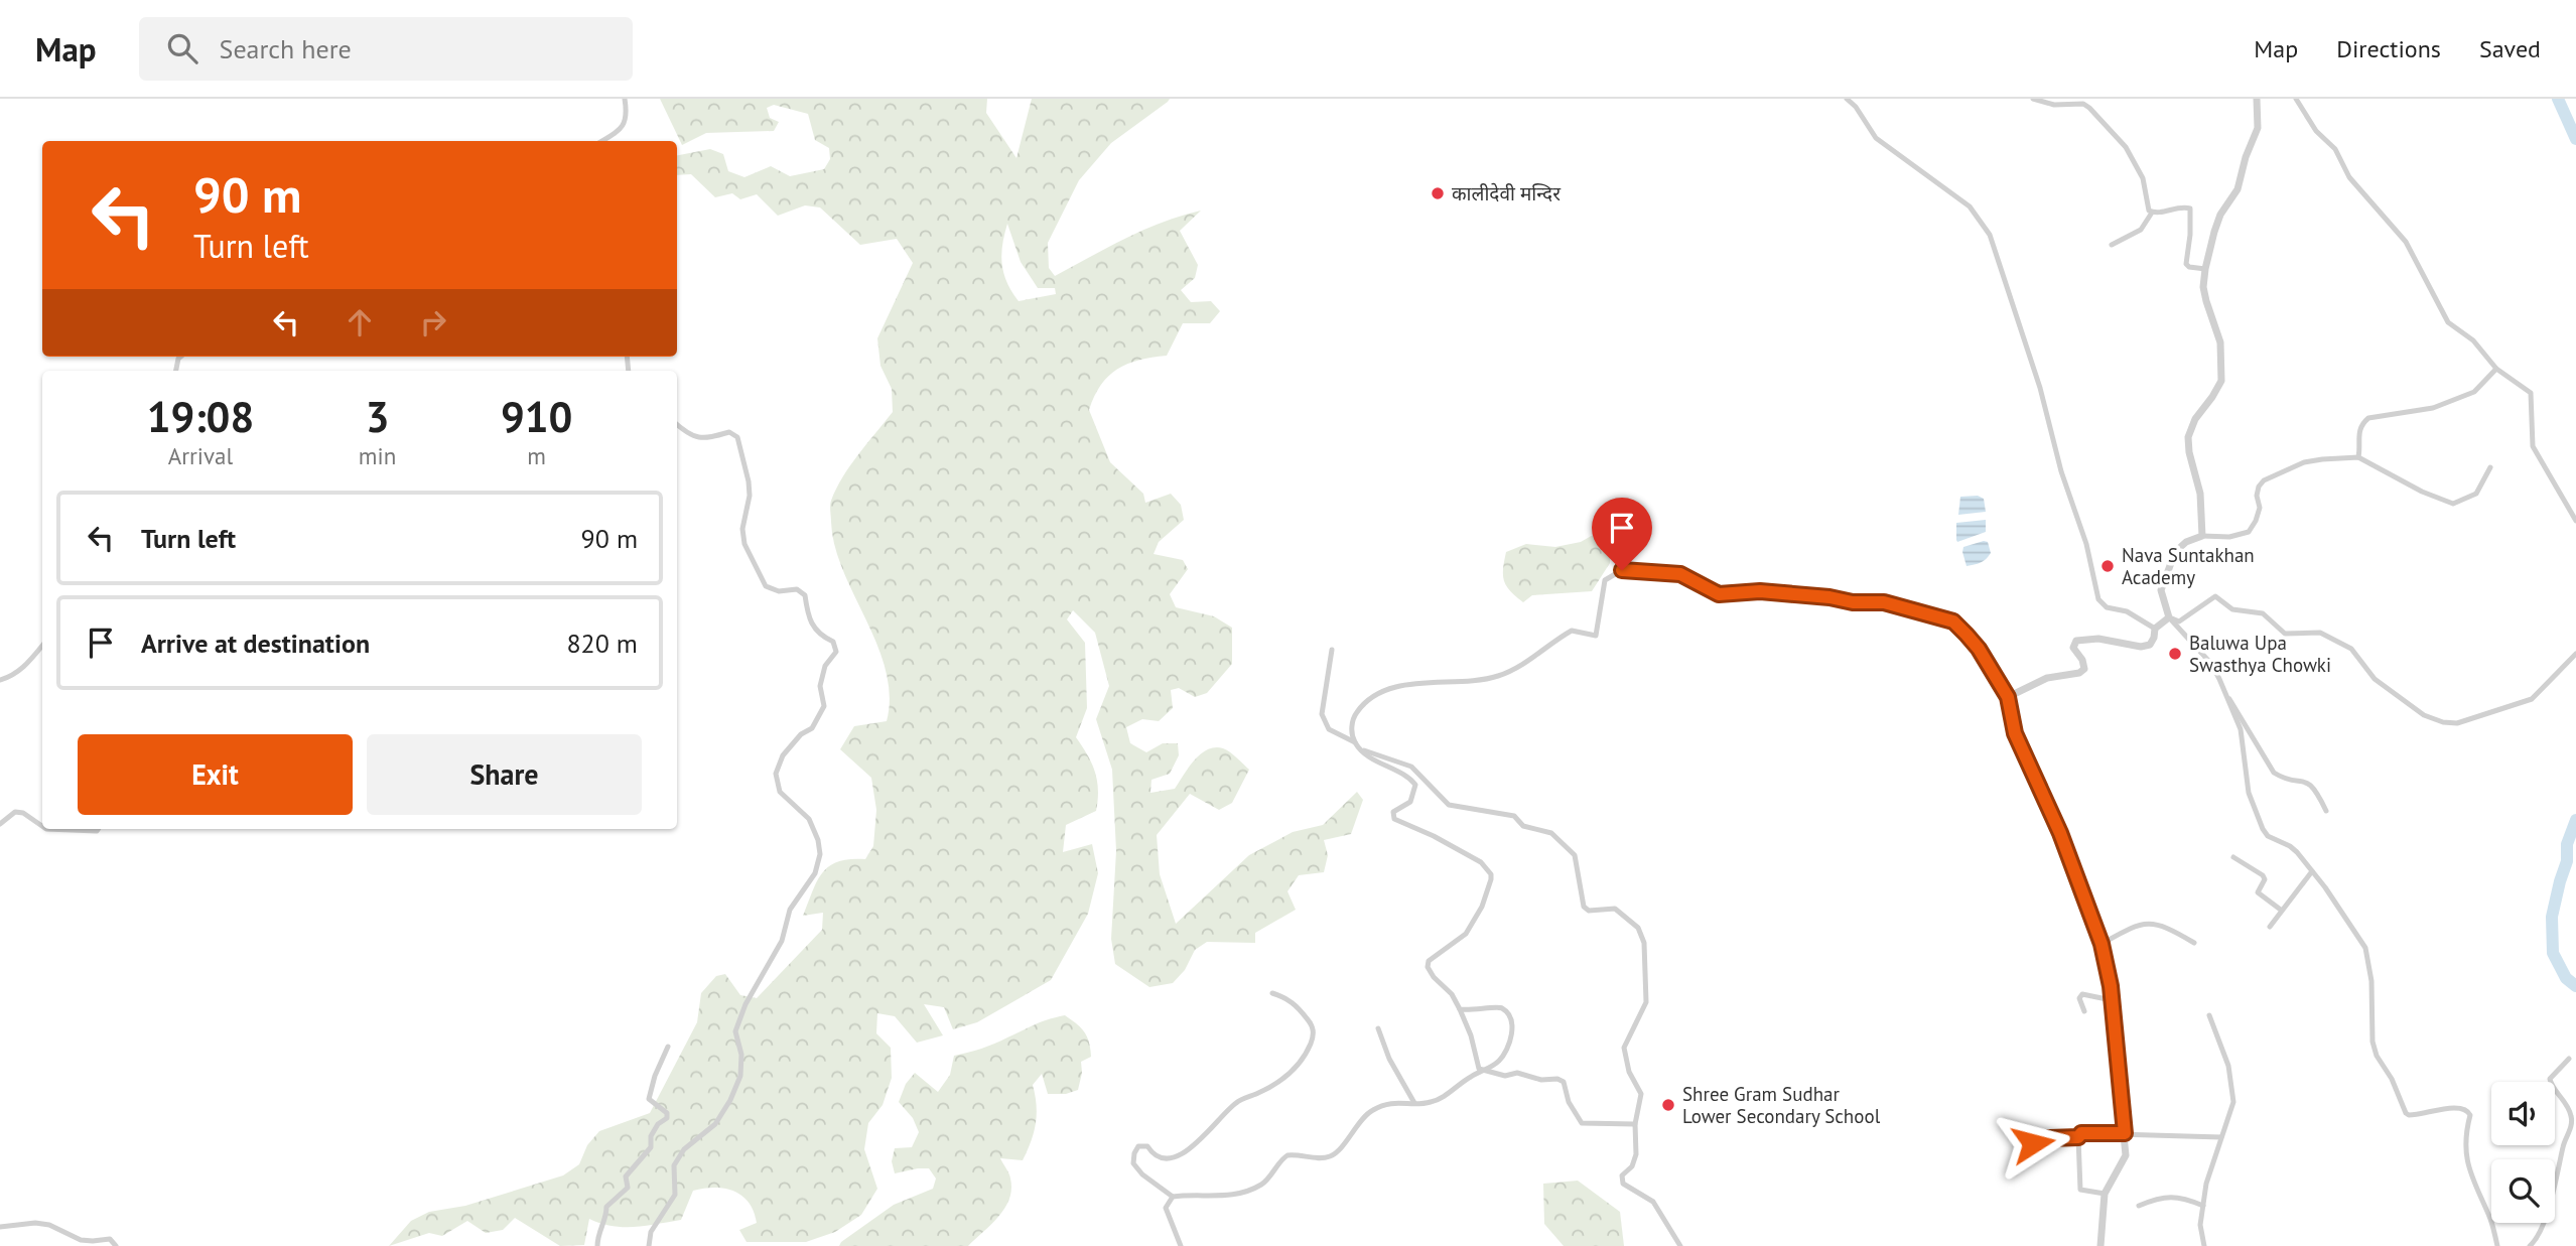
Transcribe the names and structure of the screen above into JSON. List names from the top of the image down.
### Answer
{
  "places": [
    "कालीदेवी मन्दिर",
    "Nava Suntakhan Academy",
    "Baluwa Upa Swasthya Chowki",
    "Shree Gram Sudhar Lower Secondary School"
  ],
  "page": {
    "header": "Map",
    "search": "Search here",
    "nav": ["Map", "Directions", "Saved"],
    "turn": ["90 m", "Turn left"],
    "eta": [
      "19:08",
      "Arrival",
      "3",
      "min",
      "910",
      "m"
    ],
    "list": [
      {
        "name": "Turn left",
        "value": "90 m"
      },
      {
        "name": "Arrive at destination",
        "value": "820 m"
      }
    ],
    "buttons": ["Exit", "Share"]
  }
}
